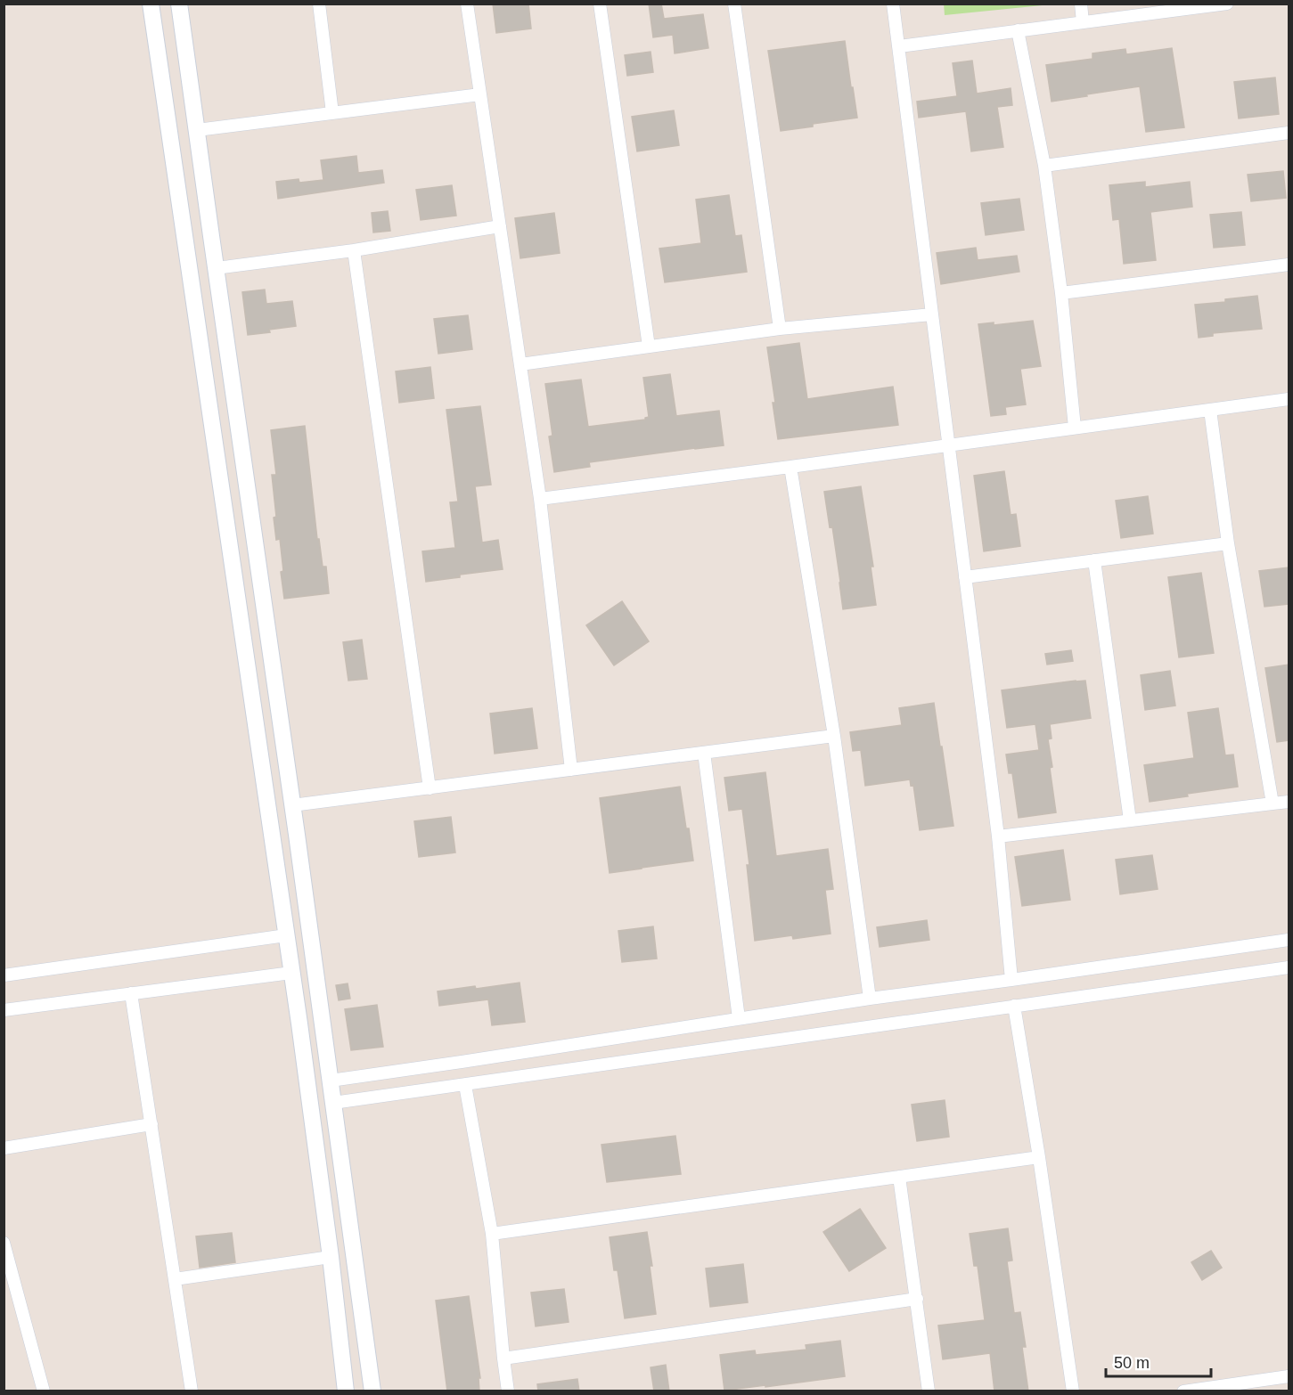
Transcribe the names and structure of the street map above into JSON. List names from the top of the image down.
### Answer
{
  "scale_bar": "50 m"
}
